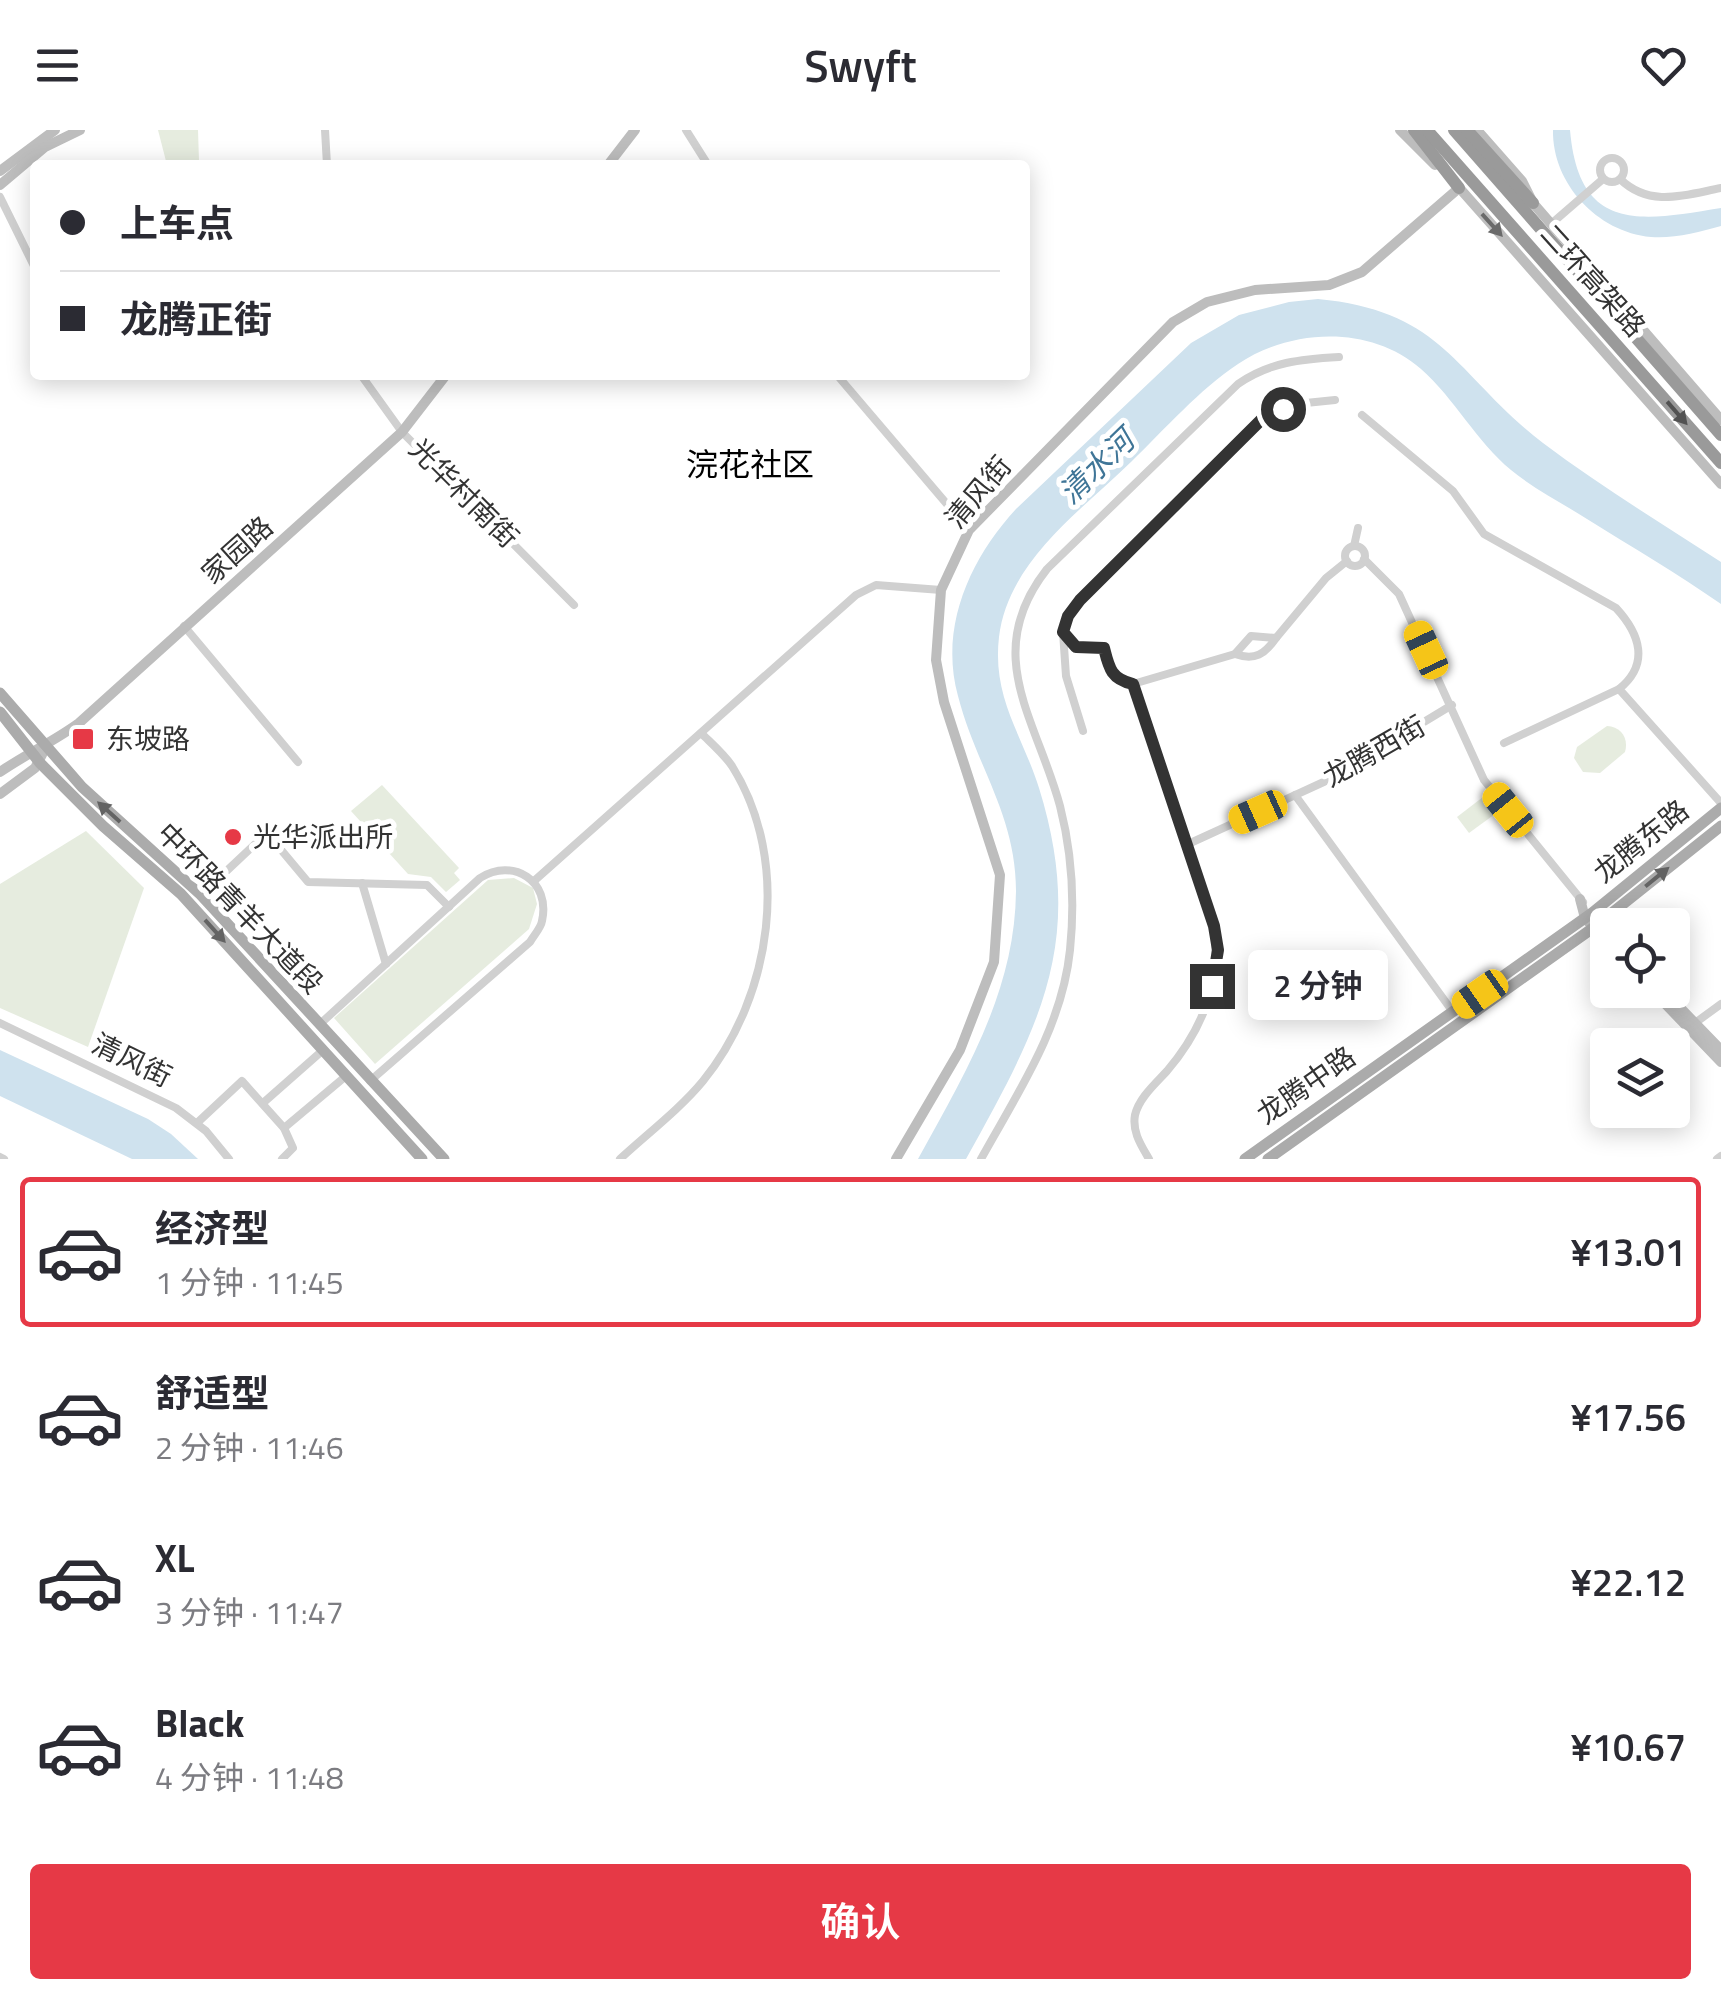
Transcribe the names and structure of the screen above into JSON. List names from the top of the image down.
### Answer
{
  "streets": {
    "highway": ["二环高架路"],
    "main road": ["龙腾东路", "中环路青羊大道段", "龙腾中路"],
    "street": [
      "清风街",
      "光华村南街",
      "家园路",
      "龙腾西街"
    ]
  },
  "crossings": [
    ["光华村南街", "家园路"],
    ["家园路", "中环路青羊大道段"]
  ],
  "districts": ["浣花社区"],
  "water": ["清水河"],
  "places": {
    "transit": ["东坡路"],
    "other": ["光华派出所"]
  },
  "page": {
    "header": "Swyft",
    "banner": ["上车点", "龙腾正街"],
    "bubble": "2 分钟",
    "list": [
      {
        "name": "经济型",
        "note": "1 分钟 · 11:45",
        "value": "¥13.01"
      },
      {
        "name": "舒适型",
        "note": "2 分钟 · 11:46",
        "value": "¥17.56"
      },
      {
        "name": "XL",
        "note": "3 分钟 · 11:47",
        "value": "¥22.12"
      },
      {
        "name": "Black",
        "note": "4 分钟 · 11:48",
        "value": "¥10.67"
      }
    ],
    "buttons": "确认"
  }
}
